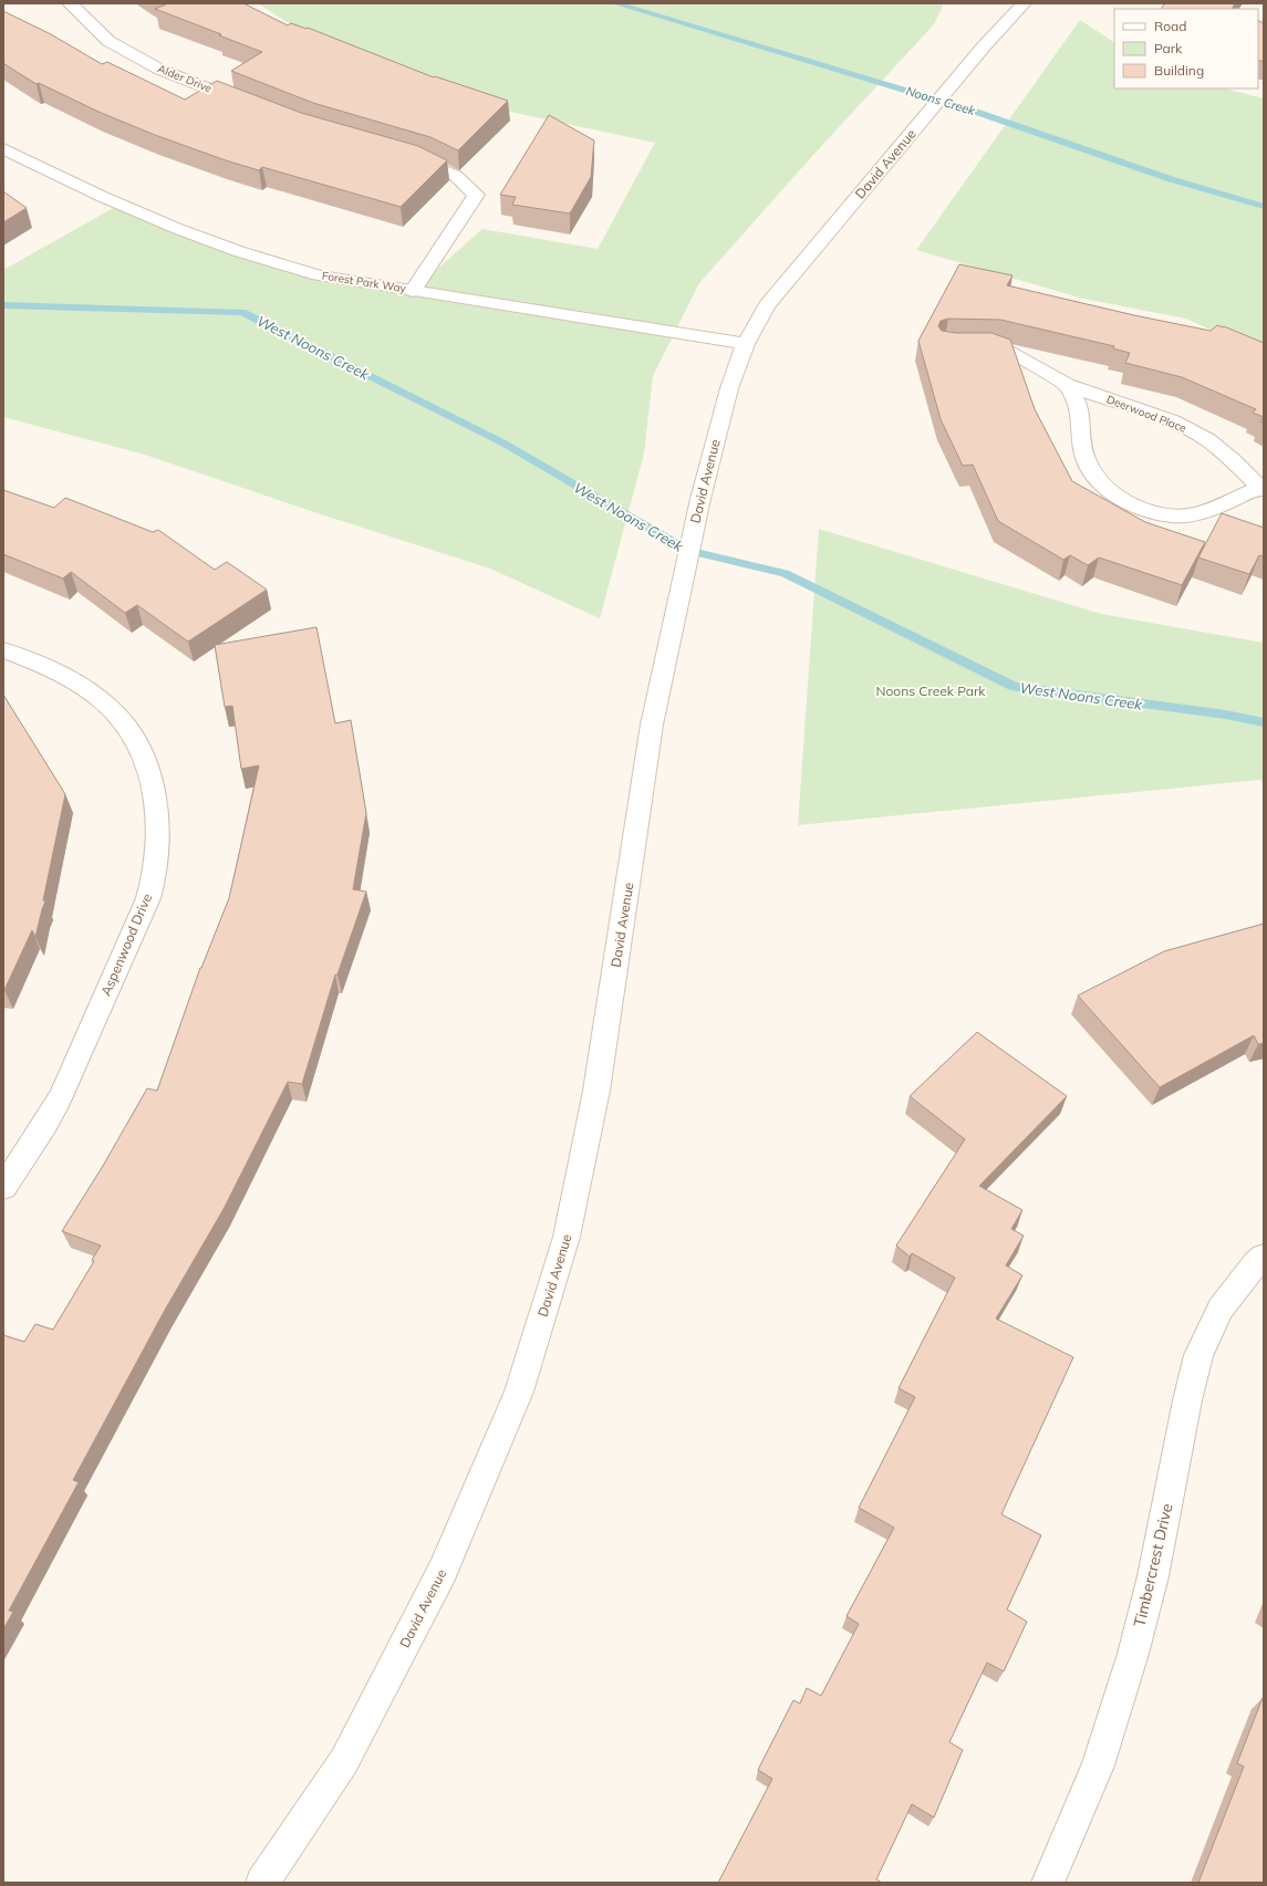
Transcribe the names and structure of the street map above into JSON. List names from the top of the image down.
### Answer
{
  "streets": {
    "street": [
      "Alder Drive",
      "David Avenue",
      "Forest Park Way",
      "Deerwood Place",
      "Aspenwood Drive",
      "Timbercrest Drive"
    ]
  },
  "crossings": [
    ["David Avenue", "Forest Park Way"]
  ],
  "water": ["Noons Creek", "West Noons Creek"],
  "parks": ["Noons Creek Park"],
  "legend": ["Road", "Park", "Building"]
}
